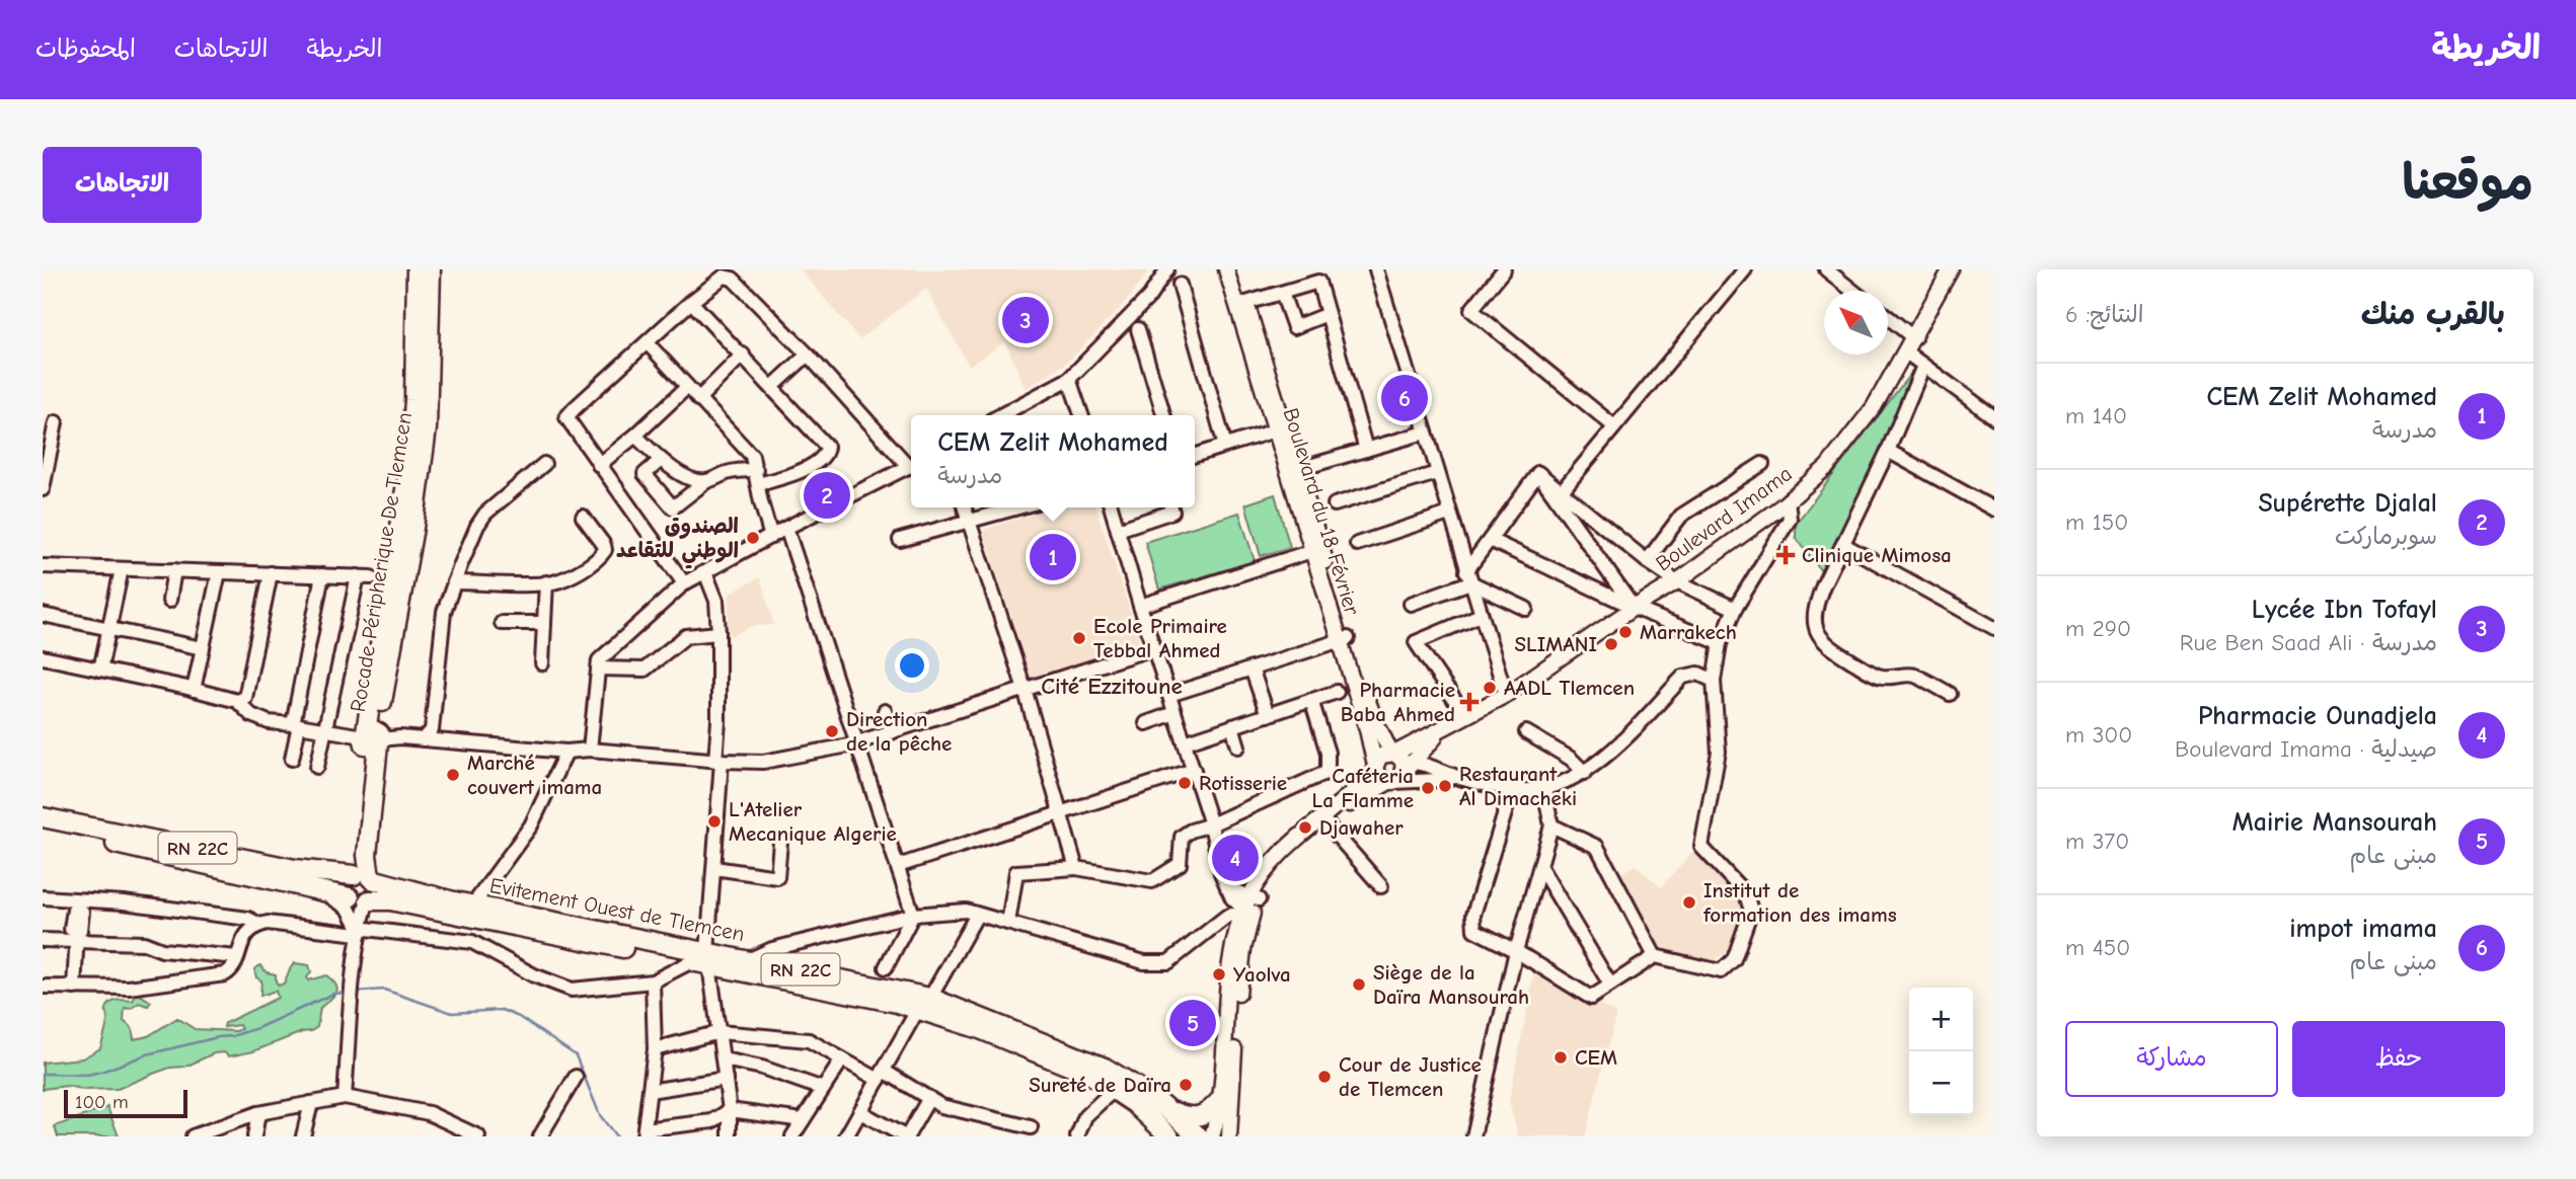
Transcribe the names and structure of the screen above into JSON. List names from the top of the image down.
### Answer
{
  "streets": {
    "highway": ["Rocade Péripherique De Tlemcen", "RN 22C", "Evitement Ouest de Tlemcen"],
    "main road": ["Boulevard du 18 Février", "Boulevard Imama"]
  },
  "crossings": [
    ["Boulevard du 18 Février", "Boulevard Imama"]
  ],
  "districts": ["Cité Ezzitoune"],
  "places": {
    "other": [
      "الصندوق الوطني للتقاعد",
      "Marrakech",
      "Ecole Primaire Tebbal Ahmed",
      "SLIMANI",
      "AADL Tlemcen",
      "Direction de la pêche",
      "Marché couvert imama",
      "Rotisserie",
      "Restaurant Al Dimacheki",
      "Caféteria La Flamme",
      "L'Atelier Mecanique Algerie",
      "Djawaher",
      "Institut de formation des imams",
      "Yaolva",
      "Siège de la Daïra Mansourah",
      "CEM",
      "Cour de Justice de Tlemcen",
      "Sureté de Daïra"
    ],
    "health": ["Clinique Mimosa", "Pharmacie Baba Ahmed"]
  },
  "scale_bar": "100 m",
  "north": "top left",
  "page": {
    "header": "الخريطة",
    "nav": ["الخريطة", "الاتجاهات", "المحفوظات"],
    "title": "موقعنا",
    "buttons": [
      "الاتجاهات",
      ["حفظ", "مشاركة"]
    ],
    "heading": ["بالقرب منك", "النتائج: 6"],
    "pins": [
      "3",
      "6",
      "2",
      "1",
      "4",
      "5"
    ],
    "list": [
      {
        "mark": "1",
        "name": "CEM Zelit Mohamed",
        "note": "مدرسة",
        "value": "140 m"
      },
      {
        "mark": "2",
        "name": "Supérette Djalal",
        "note": "سوبرماركت",
        "value": "150 m"
      },
      {
        "mark": "3",
        "name": "Lycée Ibn Tofayl",
        "note": "مدرسة · Rue Ben Saad Ali",
        "value": "290 m"
      },
      {
        "mark": "4",
        "name": "Pharmacie Ounadjela",
        "note": "صيدلية · Boulevard Imama",
        "value": "300 m"
      },
      {
        "mark": "5",
        "name": "Mairie Mansourah",
        "note": "مبنى عام",
        "value": "370 m"
      },
      {
        "mark": "6",
        "name": "impot imama",
        "note": "مبنى عام",
        "value": "450 m"
      }
    ],
    "popup": ["CEM Zelit Mohamed", "مدرسة"],
    "map_buttons": ["+", "−"],
    "scale": "100 m"
  }
}
